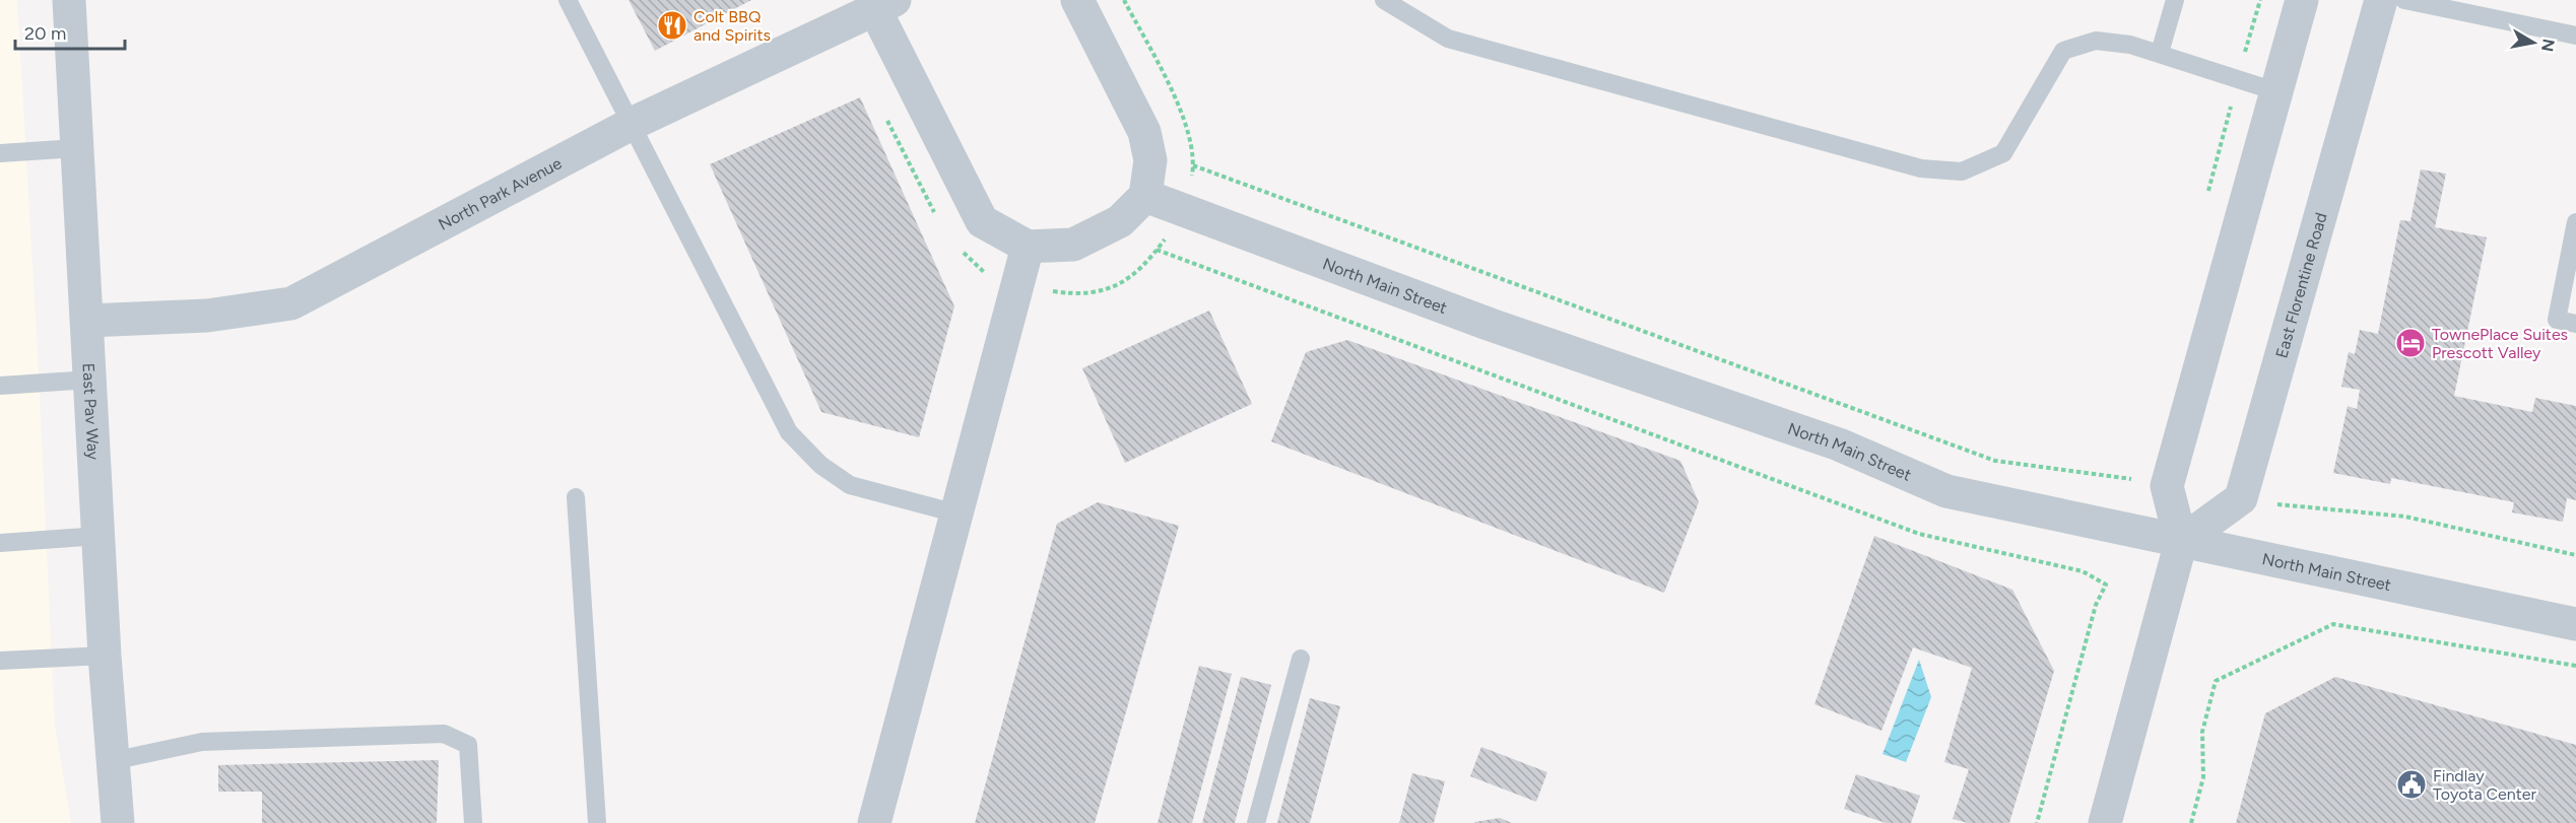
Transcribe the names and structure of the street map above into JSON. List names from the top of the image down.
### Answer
{
  "streets": {
    "street": [
      "North Park Avenue",
      "North Main Street",
      "East Florentine Road",
      "East Pav Way"
    ]
  },
  "crossings": [
    ["North Park Avenue", "East Pav Way"],
    ["North Main Street", "East Florentine Road"]
  ],
  "places": {
    "restaurant": ["Colt BBQ and Spirits"],
    "hotel": ["TownePlace Suites Prescott Valley"],
    "public building": ["Findlay Toyota Center"]
  },
  "scale_bar": "20 m",
  "north": "right"
}
